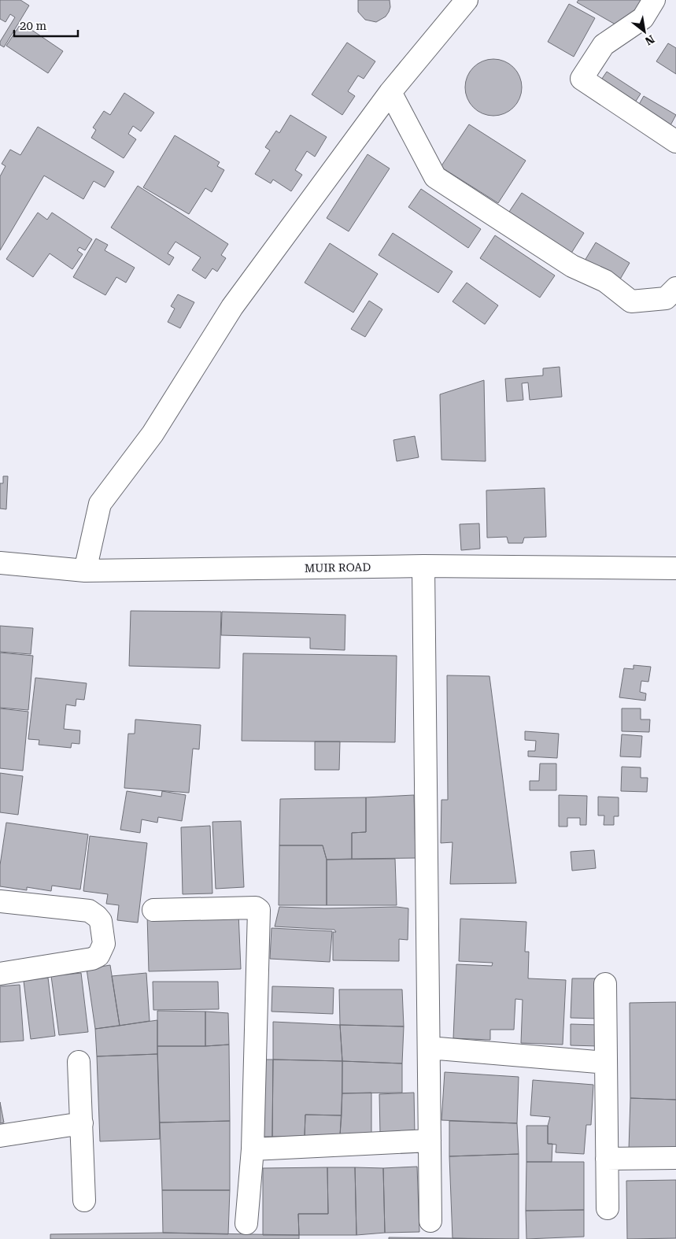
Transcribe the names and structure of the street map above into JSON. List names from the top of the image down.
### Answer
{
  "streets": {
    "street": ["MUIR ROAD"]
  },
  "scale_bar": "20 m",
  "north": "bottom right"
}
